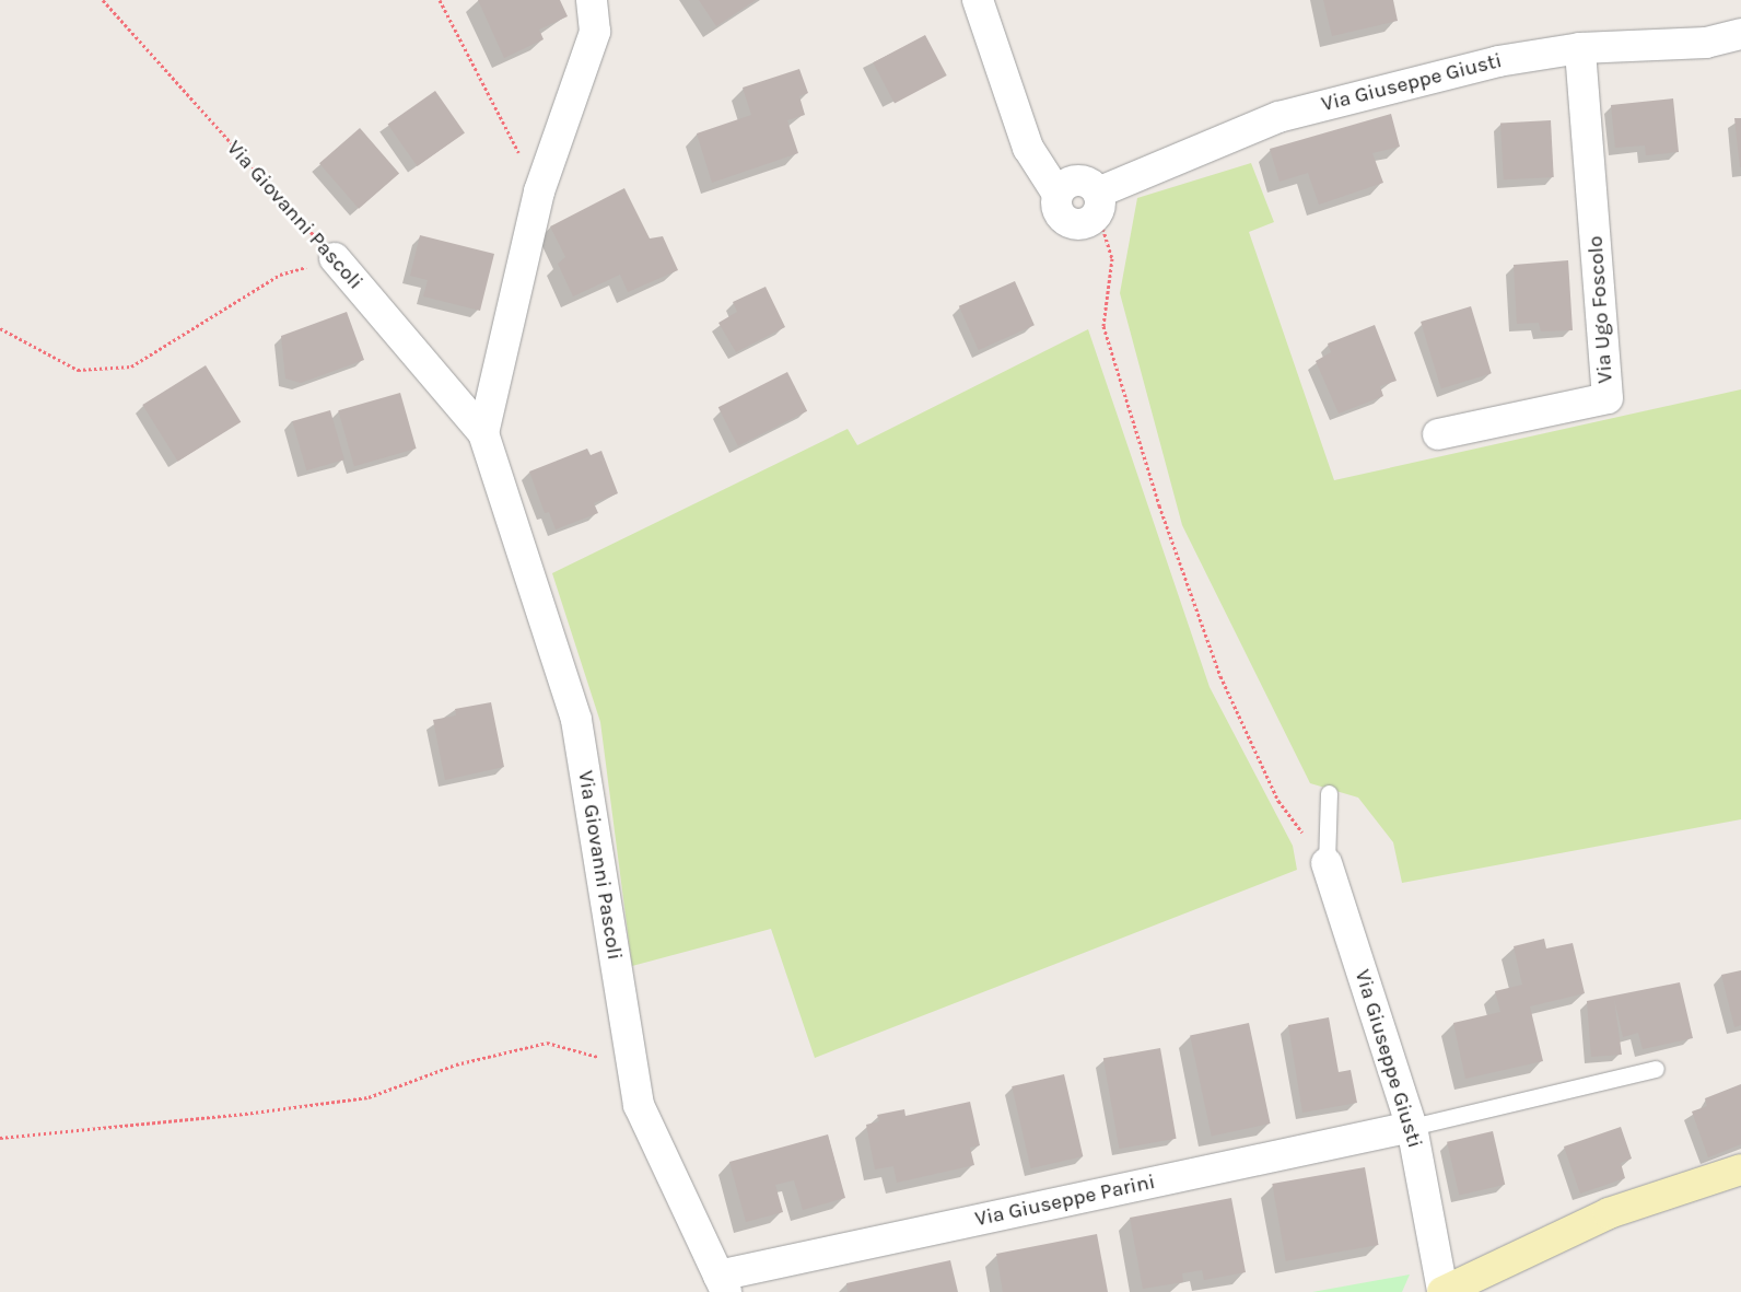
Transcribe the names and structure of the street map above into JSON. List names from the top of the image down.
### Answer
{
  "streets": {
    "street": [
      "Via Giuseppe Giusti",
      "Via Giovanni Pascoli",
      "Via Ugo Foscolo",
      "Via Giuseppe Parini"
    ]
  },
  "crossings": [
    ["Via Giuseppe Giusti", "Via Ugo Foscolo"],
    ["Via Giuseppe Giusti", "Via Giuseppe Parini"],
    ["Via Giovanni Pascoli", "Via Giuseppe Parini"]
  ]
}
